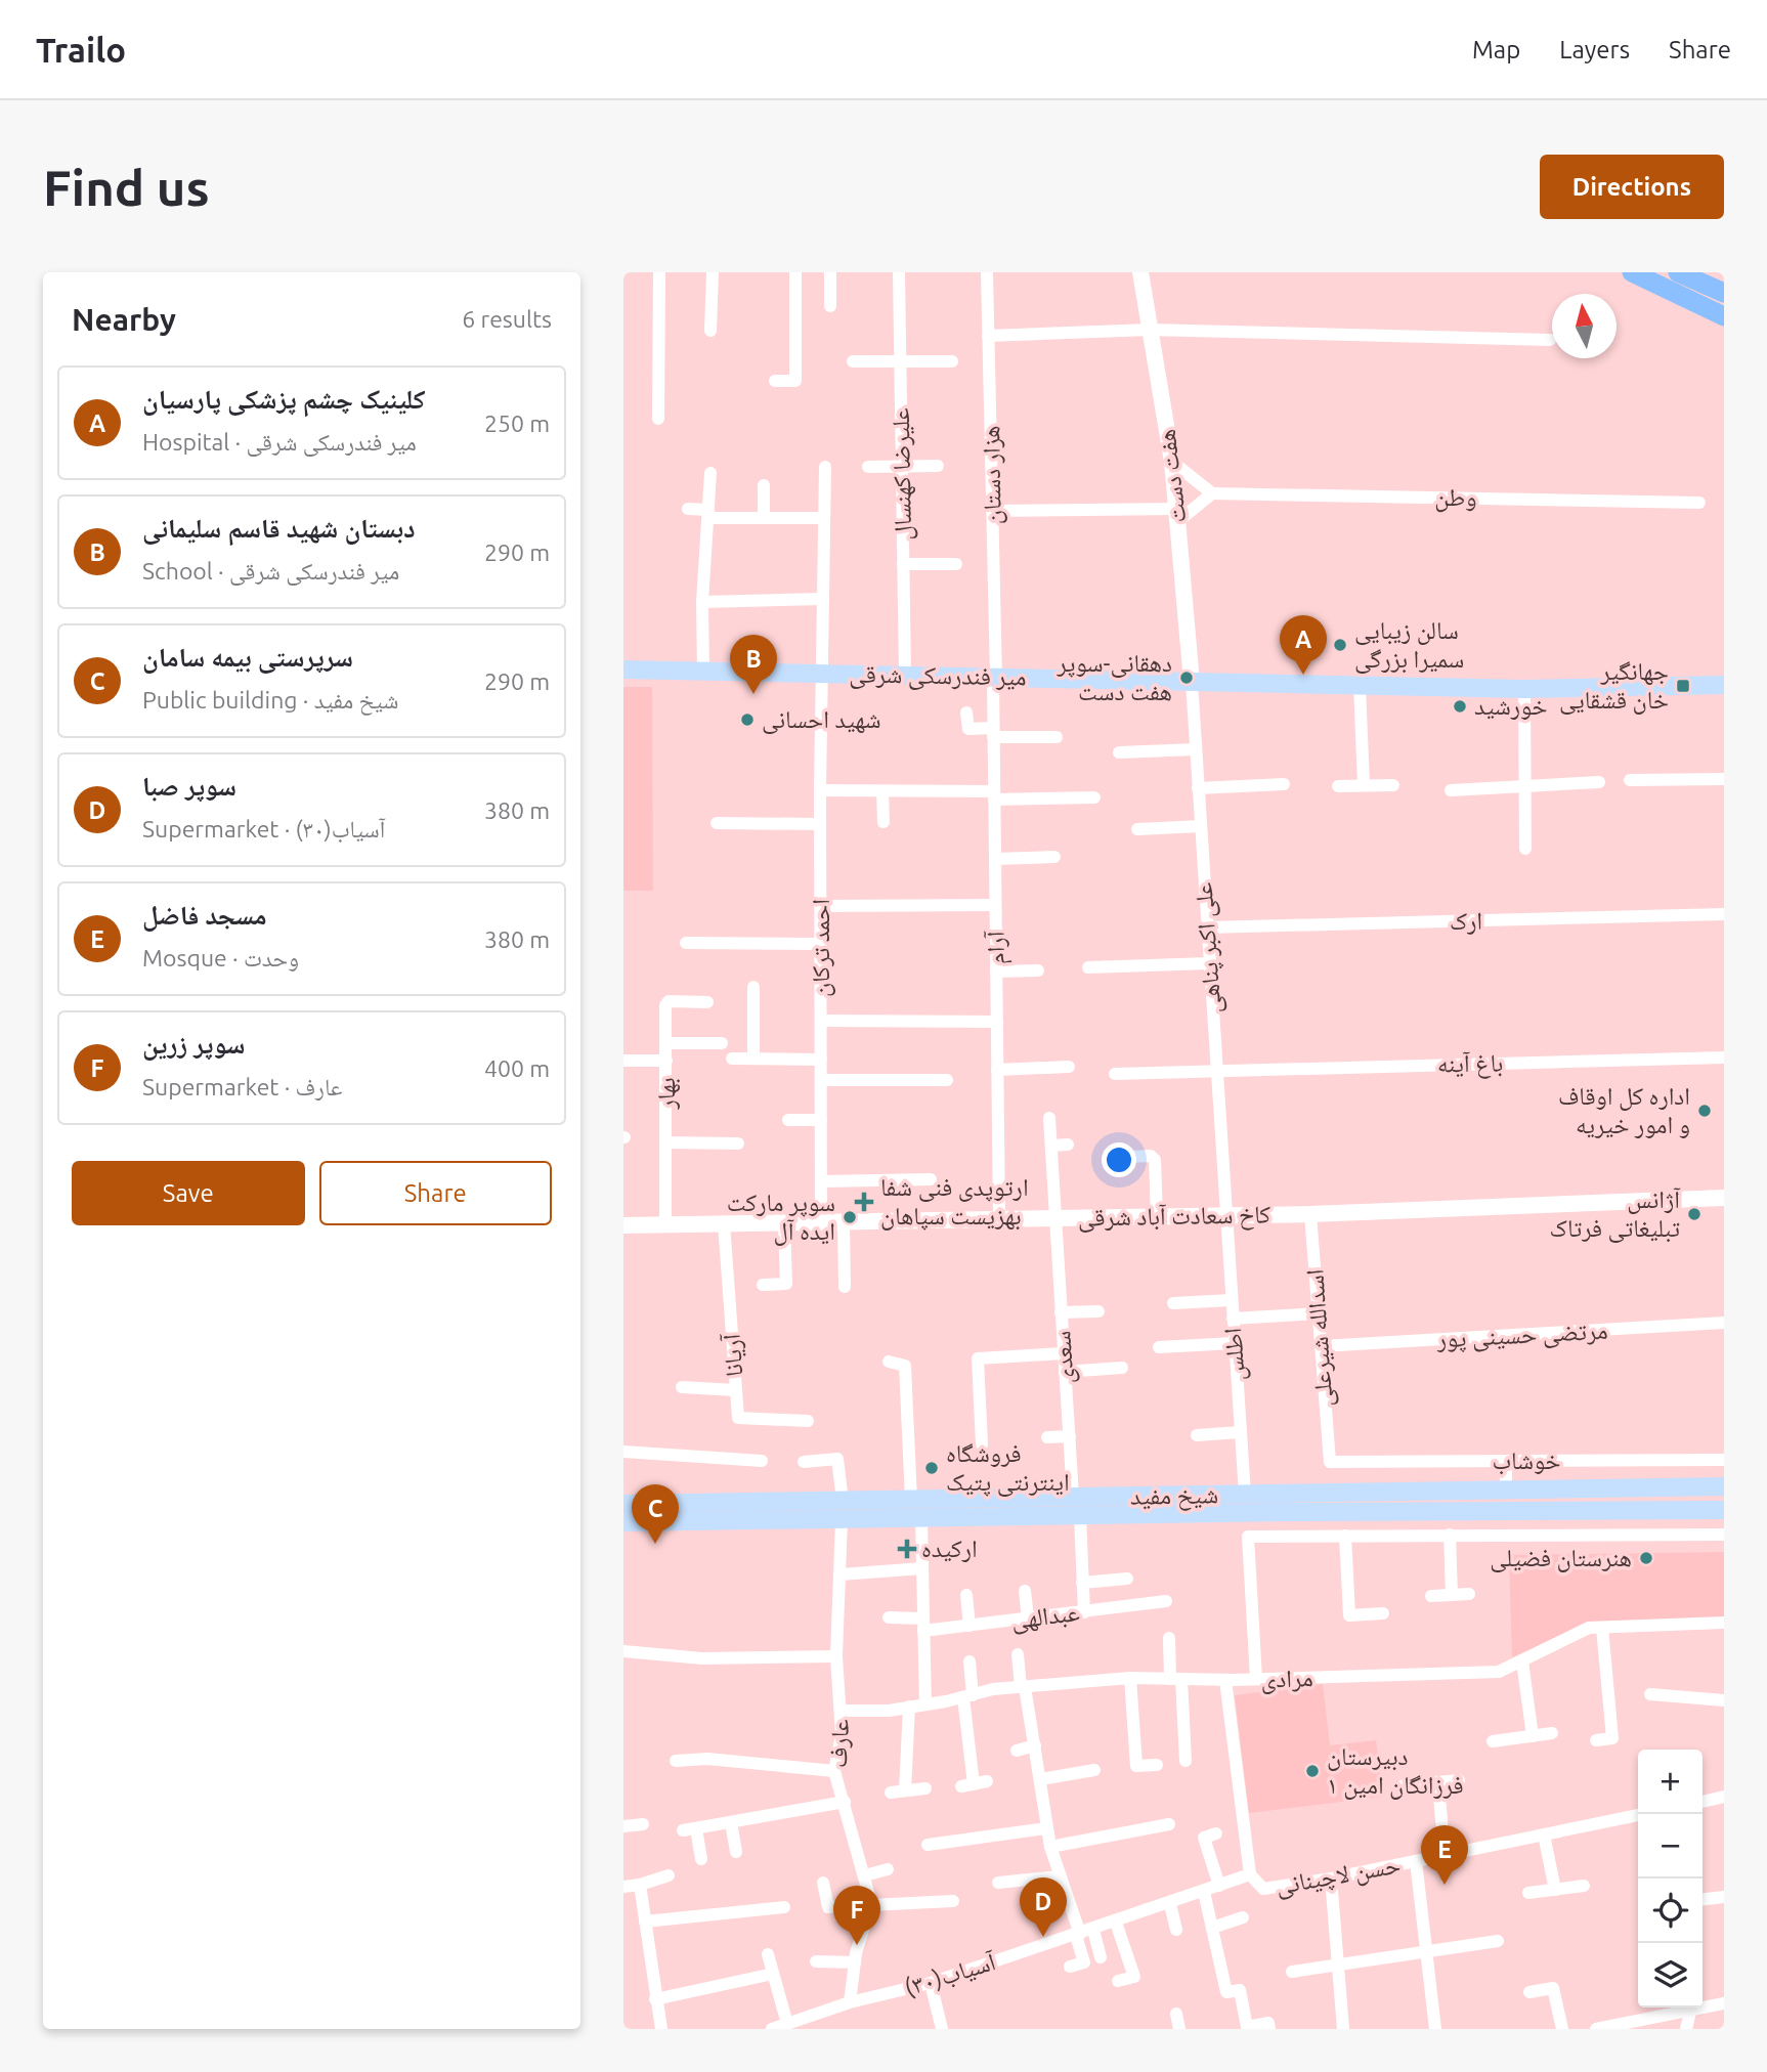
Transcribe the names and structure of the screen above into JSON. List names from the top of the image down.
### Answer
{
  "streets": {
    "main road": ["میر فندرسکی شرقی", "شیخ مفید"],
    "street": [
      "علیرضا کهنسال",
      "هزار دستان",
      "هفت دست",
      "وطن",
      "ارک",
      "احمد ترکان",
      "آرام",
      "علی اکبر پناهی",
      "باغ آینه",
      "بهار",
      "کاخ سعادت آباد شرقی",
      "مرتضی حسینی پور",
      "اسدالله شیرعلی",
      "اطلس",
      "آریانا",
      "سعدی",
      "خوشاب",
      "عبدالهی",
      "مرادی",
      "عارف",
      "حسن لاچینانی",
      "آسیاب(۳۰)"
    ]
  },
  "crossings": [
    ["علیرضا کهنسال", "میر فندرسکی شرقی"],
    ["هزار دستان", "میر فندرسکی شرقی"],
    ["هزار دستان", "آرام"],
    ["هفت دست", "میر فندرسکی شرقی"],
    ["هفت دست", "علی اکبر پناهی"],
    ["میر فندرسکی شرقی", "احمد ترکان"],
    ["میر فندرسکی شرقی", "آرام"],
    ["میر فندرسکی شرقی", "علی اکبر پناهی"],
    ["ارک", "علی اکبر پناهی"],
    ["احمد ترکان", "کاخ سعادت آباد شرقی"],
    ["آرام", "کاخ سعادت آباد شرقی"],
    ["علی اکبر پناهی", "باغ آینه"],
    ["علی اکبر پناهی", "کاخ سعادت آباد شرقی"],
    ["علی اکبر پناهی", "اطلس"],
    ["بهار", "کاخ سعادت آباد شرقی"],
    ["کاخ سعادت آباد شرقی", "اسدالله شیرعلی"],
    ["کاخ سعادت آباد شرقی", "اطلس"],
    ["کاخ سعادت آباد شرقی", "آریانا"],
    ["کاخ سعادت آباد شرقی", "سعدی"],
    ["مرتضی حسینی پور", "اسدالله شیرعلی"],
    ["اسدالله شیرعلی", "خوشاب"],
    ["اطلس", "شیخ مفید"],
    ["سعدی", "شیخ مفید"],
    ["شیخ مفید", "عارف"],
    ["مرادی", "عارف"],
    ["عارف", "آسیاب(۳۰)"],
    ["حسن لاچینانی", "آسیاب(۳۰)"]
  ],
  "places": {
    "other": [
      "سالن زیبایی سمیرا بزرگی",
      "دهقانی-سوپر هفت دست",
      "خورشید",
      "شهید احسانی",
      "اداره کل اوقاف و امور خیریه",
      "آژانس تبلیغاتی فرتاک",
      "سوپر مارکت ایده آل",
      "فروشگاه اینترنتی پتیک",
      "هنرستان فضیلی",
      "دبیرستان فرزانگان امین ۱"
    ],
    "transit": ["جهانگیر خان قشقایی"],
    "health": ["ارتوپدی فنی شفا بهزیست سپاهان", "ارکیده"]
  },
  "north": "top",
  "page": {
    "header": "Trailo",
    "nav": ["Map", "Layers", "Share"],
    "buttons": [
      "Directions",
      ["Save", "Share"]
    ],
    "title": "Find us",
    "heading": ["Nearby", "6 results"],
    "list": [
      {
        "mark": "A",
        "name": "کلینیک چشم پزشکی پارسیان",
        "note": "Hospital · میر فندرسکی شرقی",
        "value": "250 m"
      },
      {
        "mark": "B",
        "name": "دبستان شهید قاسم سلیمانی",
        "note": "School · میر فندرسکی شرقی",
        "value": "290 m"
      },
      {
        "mark": "C",
        "name": "سرپرستی بیمه سامان",
        "note": "Public building · شیخ مفید",
        "value": "290 m"
      },
      {
        "mark": "D",
        "name": "سوپر صبا",
        "note": "Supermarket · آسیاب(۳۰)",
        "value": "380 m"
      },
      {
        "mark": "E",
        "name": "مسجد فاضل",
        "note": "Mosque · وحدت",
        "value": "380 m"
      },
      {
        "mark": "F",
        "name": "سوپر زرین",
        "note": "Supermarket · عارف",
        "value": "400 m"
      }
    ],
    "pins": [
      "A",
      "B",
      "C",
      "E",
      "D",
      "F"
    ],
    "map_buttons": ["+", "−"]
  }
}
